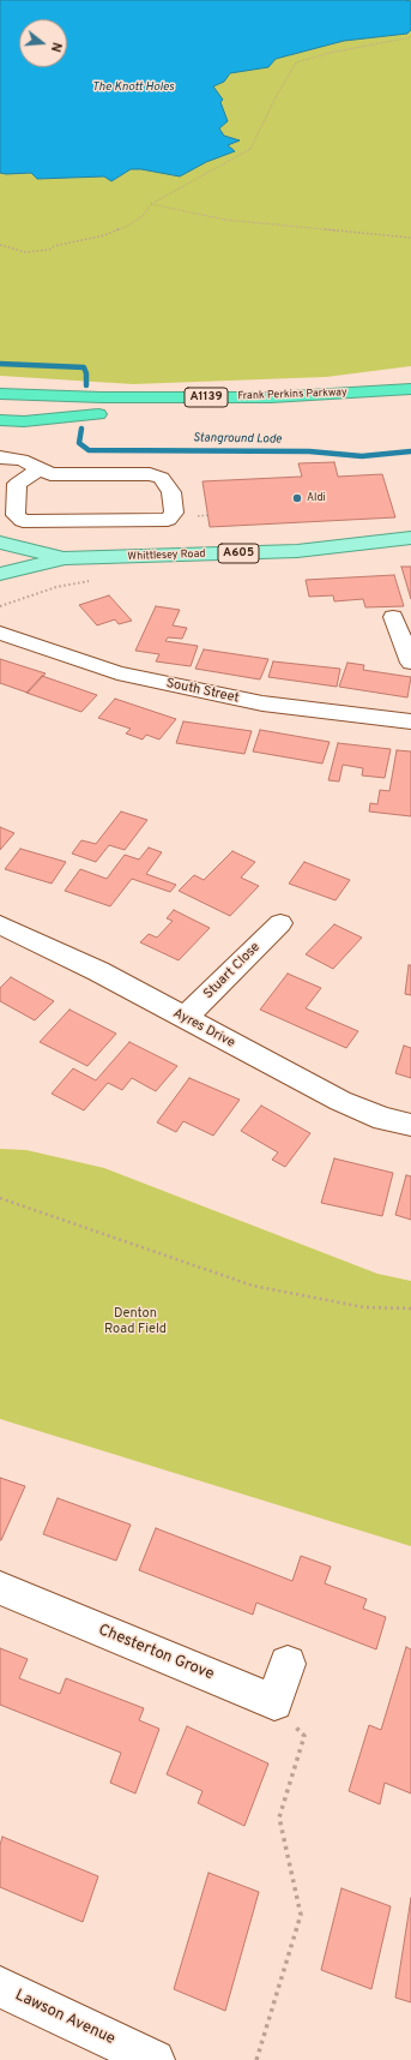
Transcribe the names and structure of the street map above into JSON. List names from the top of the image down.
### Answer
{
  "streets": {
    "highway": ["Frank Perkins Parkway", "A1139"],
    "main road": ["A605", "Whittlesey Road"],
    "street": [
      "South Street",
      "Stuart Close",
      "Ayres Drive",
      "Chesterton Grove",
      "Lawson Avenue"
    ]
  },
  "crossings": [
    ["A605", "Whittlesey Road"],
    ["Stuart Close", "Ayres Drive"]
  ],
  "water": ["The Knott Holes", "Stanground Lode"],
  "parks": ["Denton Road Field"],
  "places": ["Aldi"],
  "north": "right"
}
